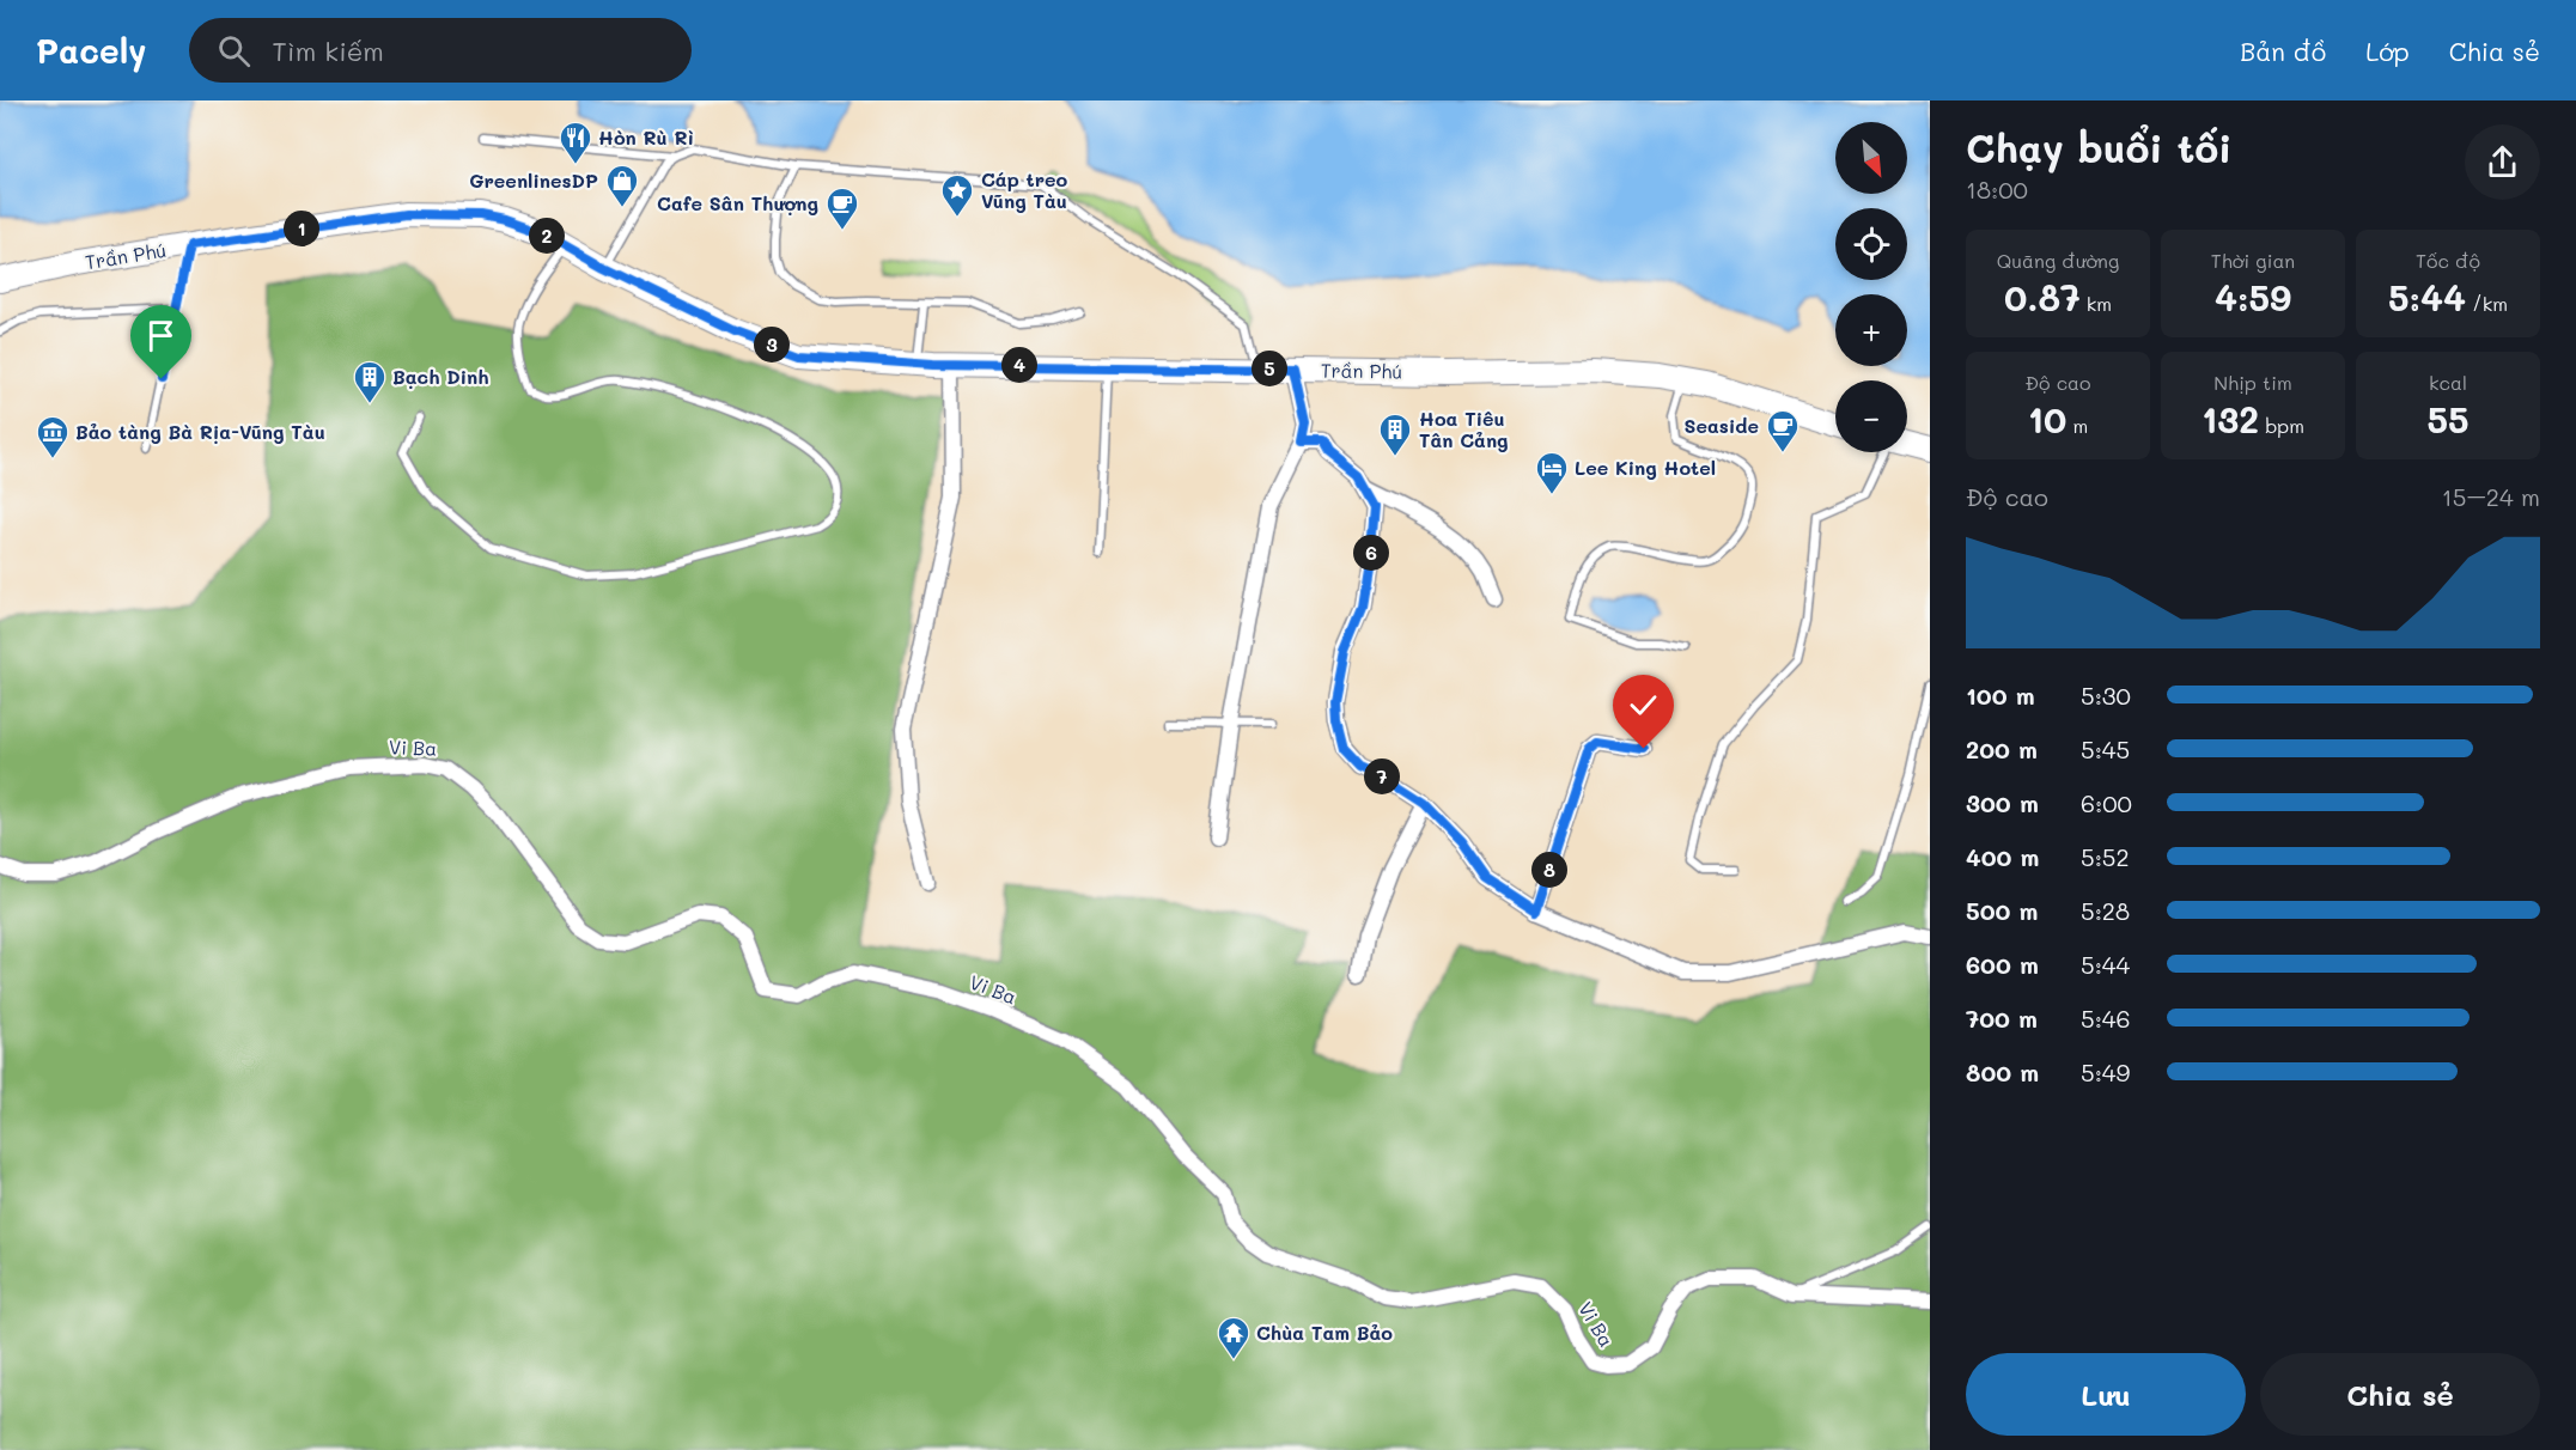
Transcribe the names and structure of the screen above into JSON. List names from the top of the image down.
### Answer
{
  "streets": {
    "main road": ["Trần Phú"],
    "street": ["Vi Ba"]
  },
  "places": {
    "restaurant": ["Hòn Rù Rì"],
    "shop": ["GreenlinesDP"],
    "place": ["Cáp treo Vũng Tàu"],
    "cafe": ["Cafe Sân Thượng", "Seaside"],
    "building": ["Bạch Dinh", "Hoa Tiêu Tân Cảng"],
    "museum": ["Bảo tàng Bà Rịa-Vũng Tàu"],
    "hotel": ["Lee King Hotel"],
    "temple": ["Chùa Tam Bảo"]
  },
  "north": "bottom right",
  "page": {
    "header": "Pacely",
    "search": "Tìm kiếm",
    "nav": ["Bản đồ", "Lớp", "Chia sẻ"],
    "heading": ["Chạy buổi tối", "18:00"],
    "map_buttons": ["+", "−"],
    "pins": [
      "1",
      "2",
      "3",
      "4",
      "5",
      "6",
      "7",
      "8"
    ],
    "stats": [
      ["Quãng đường", "0.87 km"],
      ["Thời gian", "4:59"],
      ["Tốc độ", "5:44 /km"],
      ["Độ cao", "10 m"],
      ["Nhịp tim", "132 bpm"],
      ["kcal", "55"]
    ],
    "chart": ["Độ cao", "15–24 m"],
    "list": [
      {
        "name": "100 m",
        "note": "5:30"
      },
      {
        "name": "200 m",
        "note": "5:45"
      },
      {
        "name": "300 m",
        "note": "6:00"
      },
      {
        "name": "400 m",
        "note": "5:52"
      },
      {
        "name": "500 m",
        "note": "5:28"
      },
      {
        "name": "600 m",
        "note": "5:44"
      },
      {
        "name": "700 m",
        "note": "5:46"
      },
      {
        "name": "800 m",
        "note": "5:49"
      }
    ],
    "buttons": ["Lưu", "Chia sẻ"]
  }
}
